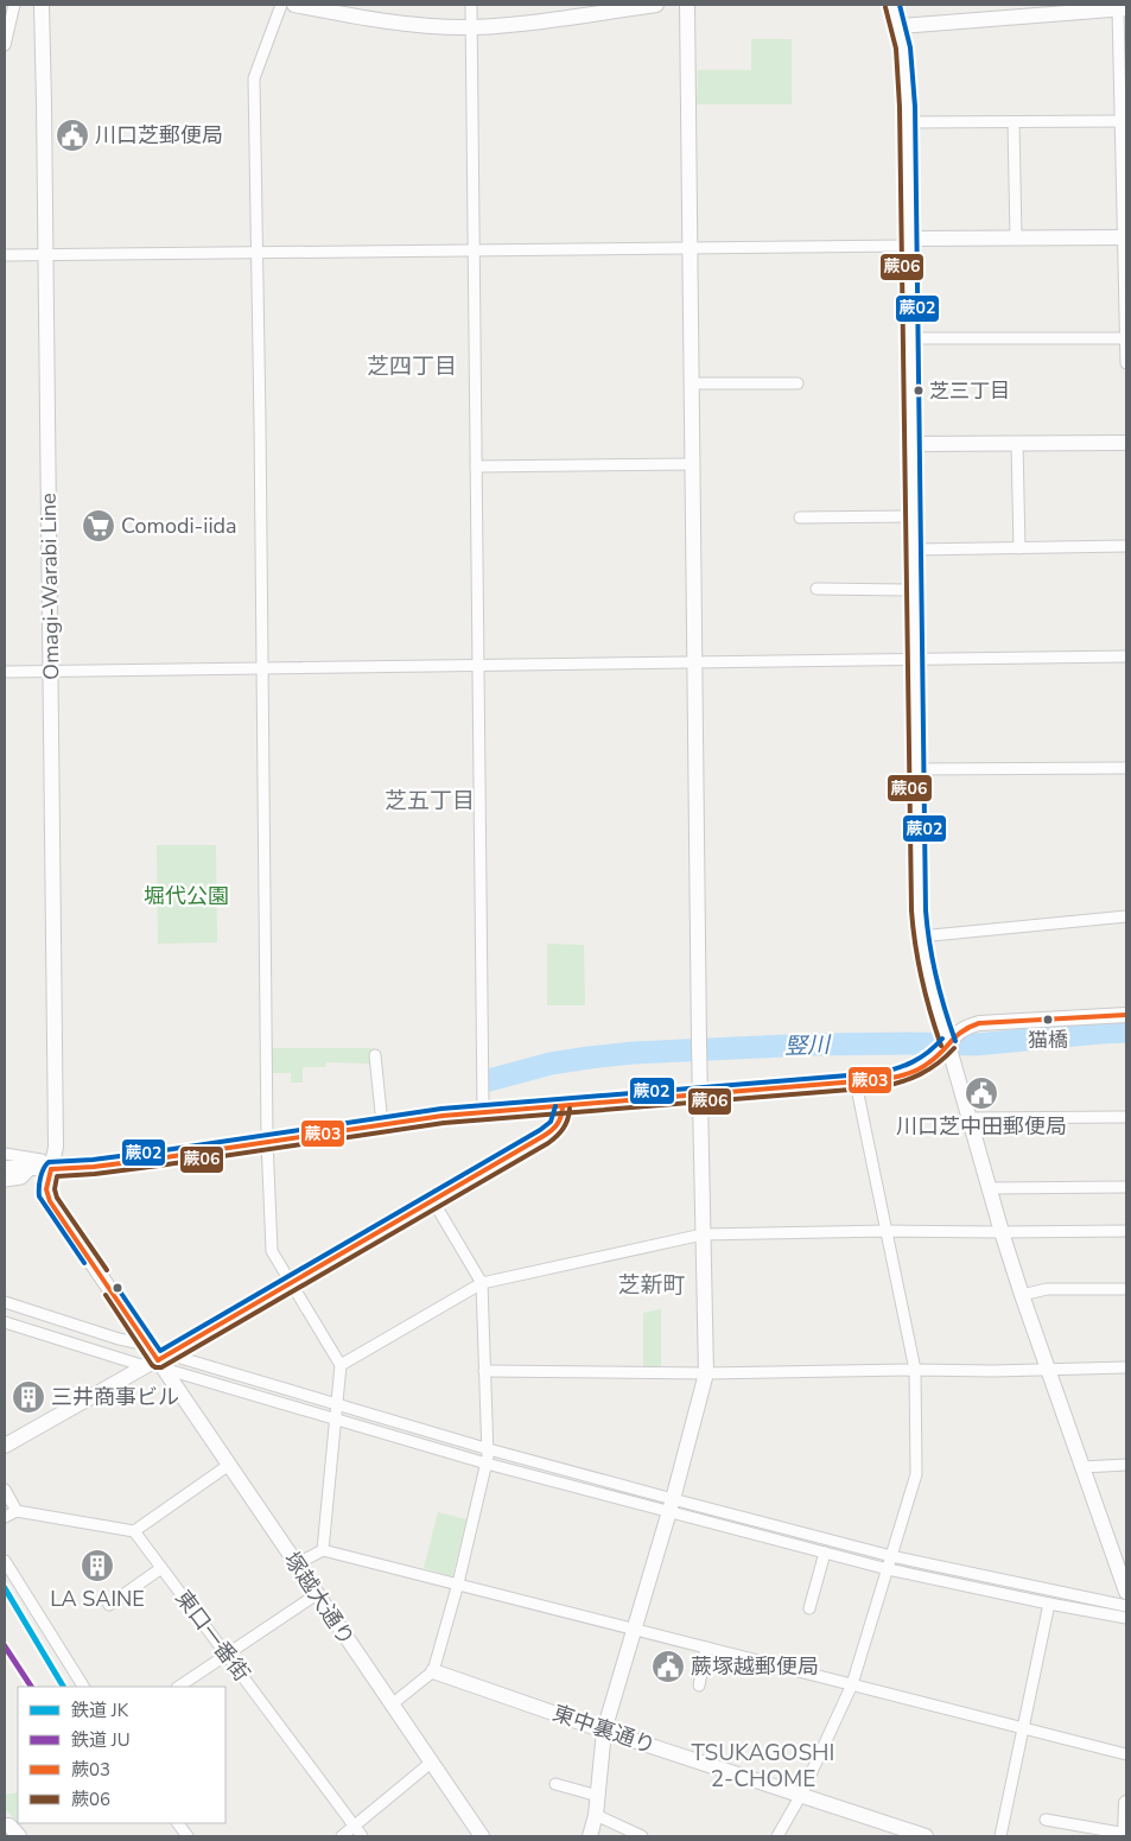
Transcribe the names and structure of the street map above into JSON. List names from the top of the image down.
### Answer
{
  "streets": {
    "street": [
      "Omagi-Warabi Line",
      "塚越大通り",
      "東口一番街",
      "東中裏通り"
    ]
  },
  "crossings": [
    ["Omagi-Warabi Line", "塚越大通り"]
  ],
  "districts": [
    "芝四丁目",
    "芝五丁目",
    "芝新町",
    "TSUKAGOSHI 2-CHOME"
  ],
  "water": ["竪川"],
  "parks": ["堀代公園"],
  "places": {
    "public building": ["川口芝郵便局", "川口芝中田郵便局", "蕨塚越郵便局"],
    "other": ["芝三丁目", "猫橋"],
    "supermarket": ["Comodi-iida"],
    "building": ["三井商事ビル", "LA SAINE"]
  },
  "lines": [
    "transit line 蕨02",
    "transit line 蕨06",
    "transit line 蕨03",
    "rail line JK",
    "rail line JU"
  ],
  "legend": [
    "鉄道 JK",
    "鉄道 JU",
    "蕨03",
    "蕨06"
  ]
}
